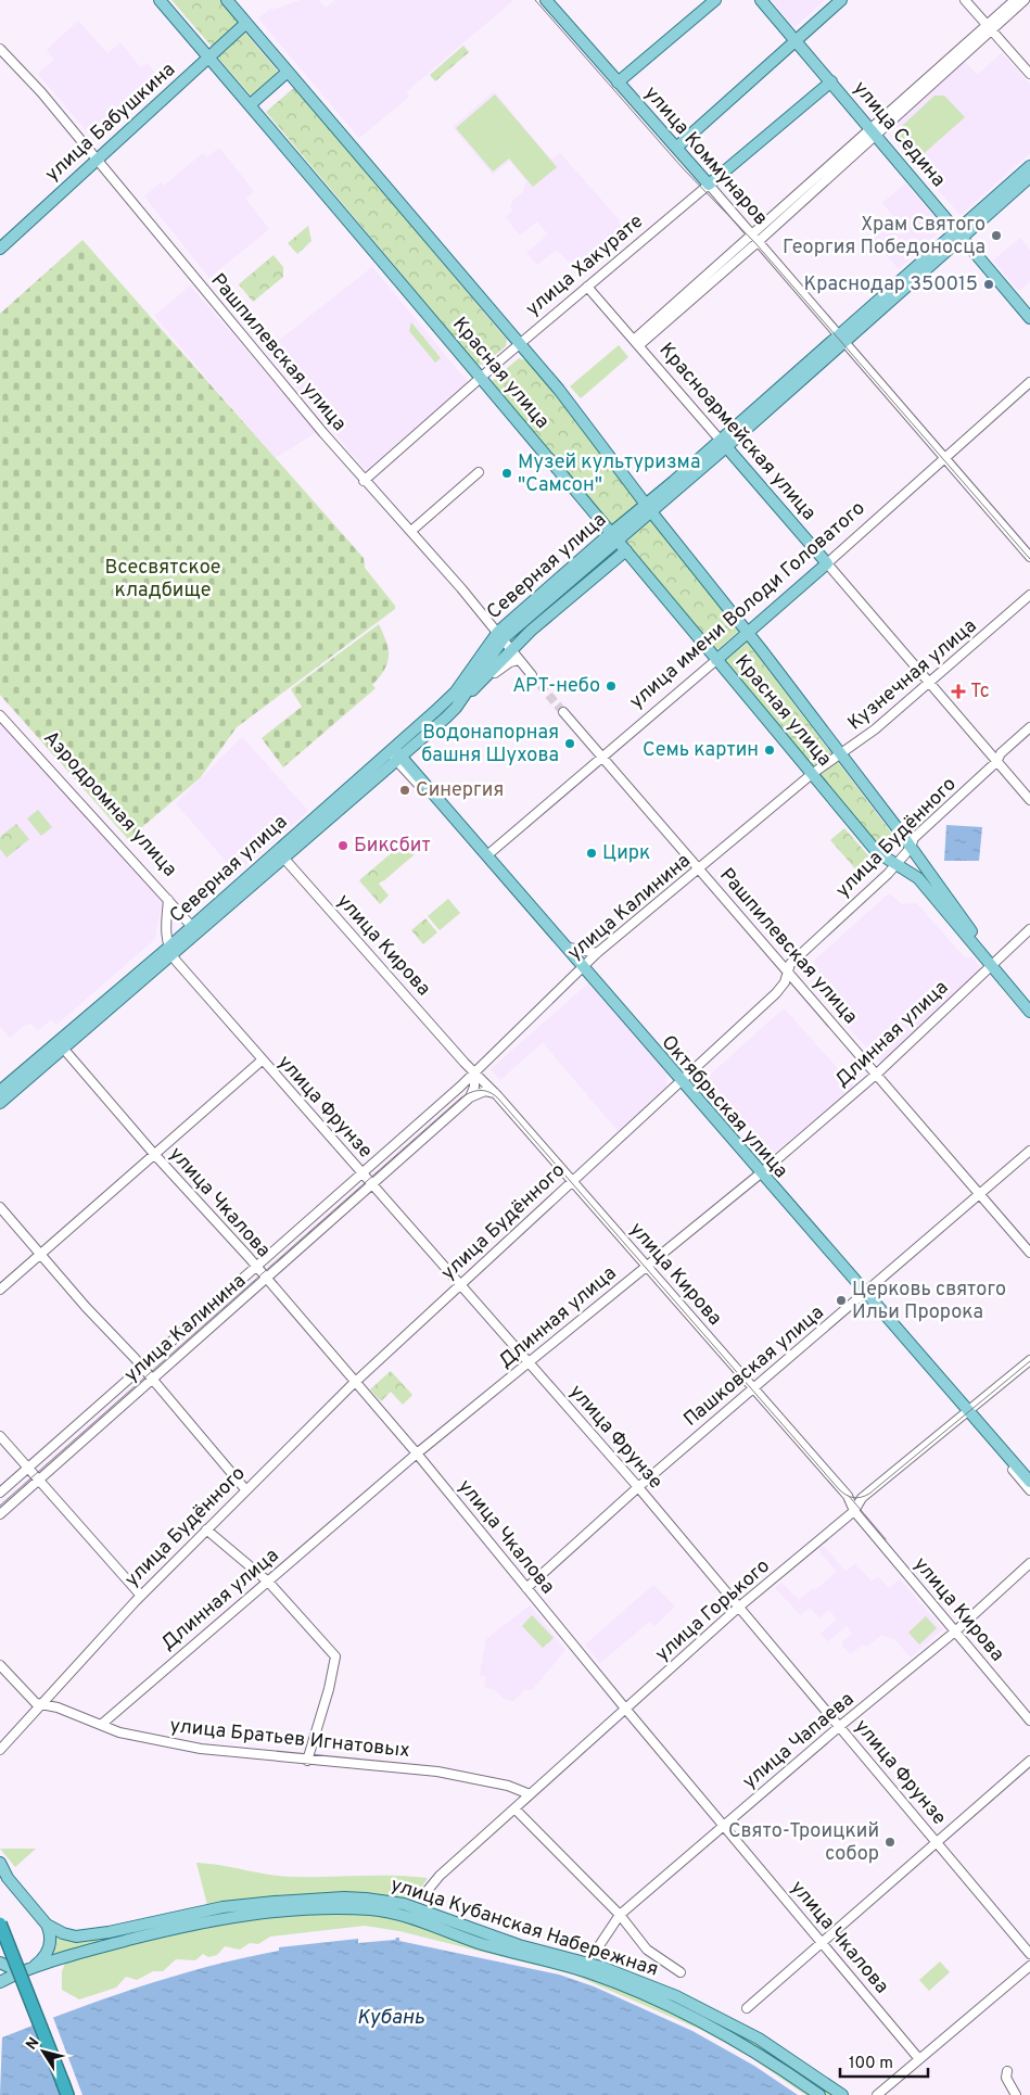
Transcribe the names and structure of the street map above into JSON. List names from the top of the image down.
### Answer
{
  "streets": {
    "main road": [
      "улица Бабушкина",
      "улица Седина",
      "улица Коммунаров",
      "улица Хакурате",
      "Красная улица",
      "Красноармейская улица",
      "Северная улица",
      "улица имени Володи Головатого",
      "Октябрьская улица",
      "улица Кубанская Набережная"
    ],
    "street": [
      "Рашпилевская улица",
      "Кузнечная улица",
      "Аэродромная улица",
      "улица Будённого",
      "улица Калинина",
      "улица Кирова",
      "Длинная улица",
      "улица Фрунзе",
      "улица Чкалова",
      "Пашковская улица",
      "улица Горького",
      "улица Братьев Игнатовых",
      "улица Чапаева"
    ]
  },
  "crossings": [
    ["улица Бабушкина", "Рашпилевская улица"],
    ["улица Бабушкина", "Красная улица"],
    ["улица Седина", "улица Хакурате"],
    ["улица Седина", "Северная улица"],
    ["улица Коммунаров", "улица Хакурате"],
    ["улица Коммунаров", "Северная улица"],
    ["улица Коммунаров", "улица имени Володи Головатого"],
    ["улица Хакурате", "Рашпилевская улица"],
    ["улица Хакурате", "Красная улица"],
    ["улица Хакурате", "Красноармейская улица"],
    ["Рашпилевская улица", "Северная улица"],
    ["Рашпилевская улица", "улица имени Володи Головатого"],
    ["Рашпилевская улица", "улица Будённого"],
    ["Рашпилевская улица", "улица Калинина"],
    ["Рашпилевская улица", "Длинная улица"],
    ["Рашпилевская улица", "Пашковская улица"],
    ["Красная улица", "Северная улица"],
    ["Красная улица", "улица имени Володи Головатого"],
    ["Красная улица", "Кузнечная улица"],
    ["Красная улица", "улица Будённого"],
    ["Красная улица", "улица Калинина"],
    ["Красная улица", "Длинная улица"],
    ["Красноармейская улица", "Северная улица"],
    ["Красноармейская улица", "улица имени Володи Головатого"],
    ["Красноармейская улица", "Кузнечная улица"],
    ["Красноармейская улица", "улица Будённого"],
    ["Северная улица", "Аэродромная улица"],
    ["Северная улица", "улица Кирова"],
    ["Северная улица", "улица Фрунзе"],
    ["Северная улица", "Октябрьская улица"],
    ["Северная улица", "улица Чкалова"],
    ["улица имени Володи Головатого", "Октябрьская улица"],
    ["Кузнечная улица", "улица Калинина"],
    ["Аэродромная улица", "улица Фрунзе"],
    ["улица Будённого", "улица Кирова"],
    ["улица Будённого", "улица Фрунзе"],
    ["улица Будённого", "Октябрьская улица"],
    ["улица Будённого", "улица Чкалова"],
    ["улица Будённого", "улица Братьев Игнатовых"],
    ["улица Калинина", "улица Кирова"],
    ["улица Калинина", "улица Фрунзе"],
    ["улица Калинина", "Октябрьская улица"],
    ["улица Калинина", "улица Чкалова"],
    ["улица Кирова", "Длинная улица"],
    ["улица Кирова", "Пашковская улица"],
    ["улица Кирова", "улица Горького"],
    ["улица Кирова", "улица Чапаева"],
    ["Длинная улица", "улица Фрунзе"],
    ["Длинная улица", "Октябрьская улица"],
    ["Длинная улица", "улица Чкалова"],
    ["Длинная улица", "улица Братьев Игнатовых"],
    ["улица Фрунзе", "Пашковская улица"],
    ["улица Фрунзе", "улица Горького"],
    ["улица Фрунзе", "улица Чапаева"],
    ["Октябрьская улица", "Пашковская улица"],
    ["Октябрьская улица", "улица Горького"],
    ["улица Чкалова", "Пашковская улица"],
    ["улица Чкалова", "улица Горького"],
    ["улица Чкалова", "улица Чапаева"],
    ["улица Горького", "улица Братьев Игнатовых"]
  ],
  "water": ["Кубань"],
  "parks": ["Всесвятское кладбище"],
  "places": {
    "other": [
      "Храм Святого Георгия Победоносца",
      "Краснодар 350015",
      "Музей культуризма \"Самсон\"",
      "АРТ-небо",
      "Водонапорная башня Шухова",
      "Семь картин",
      "Синергия",
      "Биксбит",
      "Цирк",
      "Церковь святого Ильи Пророка",
      "Свято-Троицкий собор"
    ],
    "health": ["Тс"]
  },
  "scale_bar": "100 m",
  "north": "top left"
}
